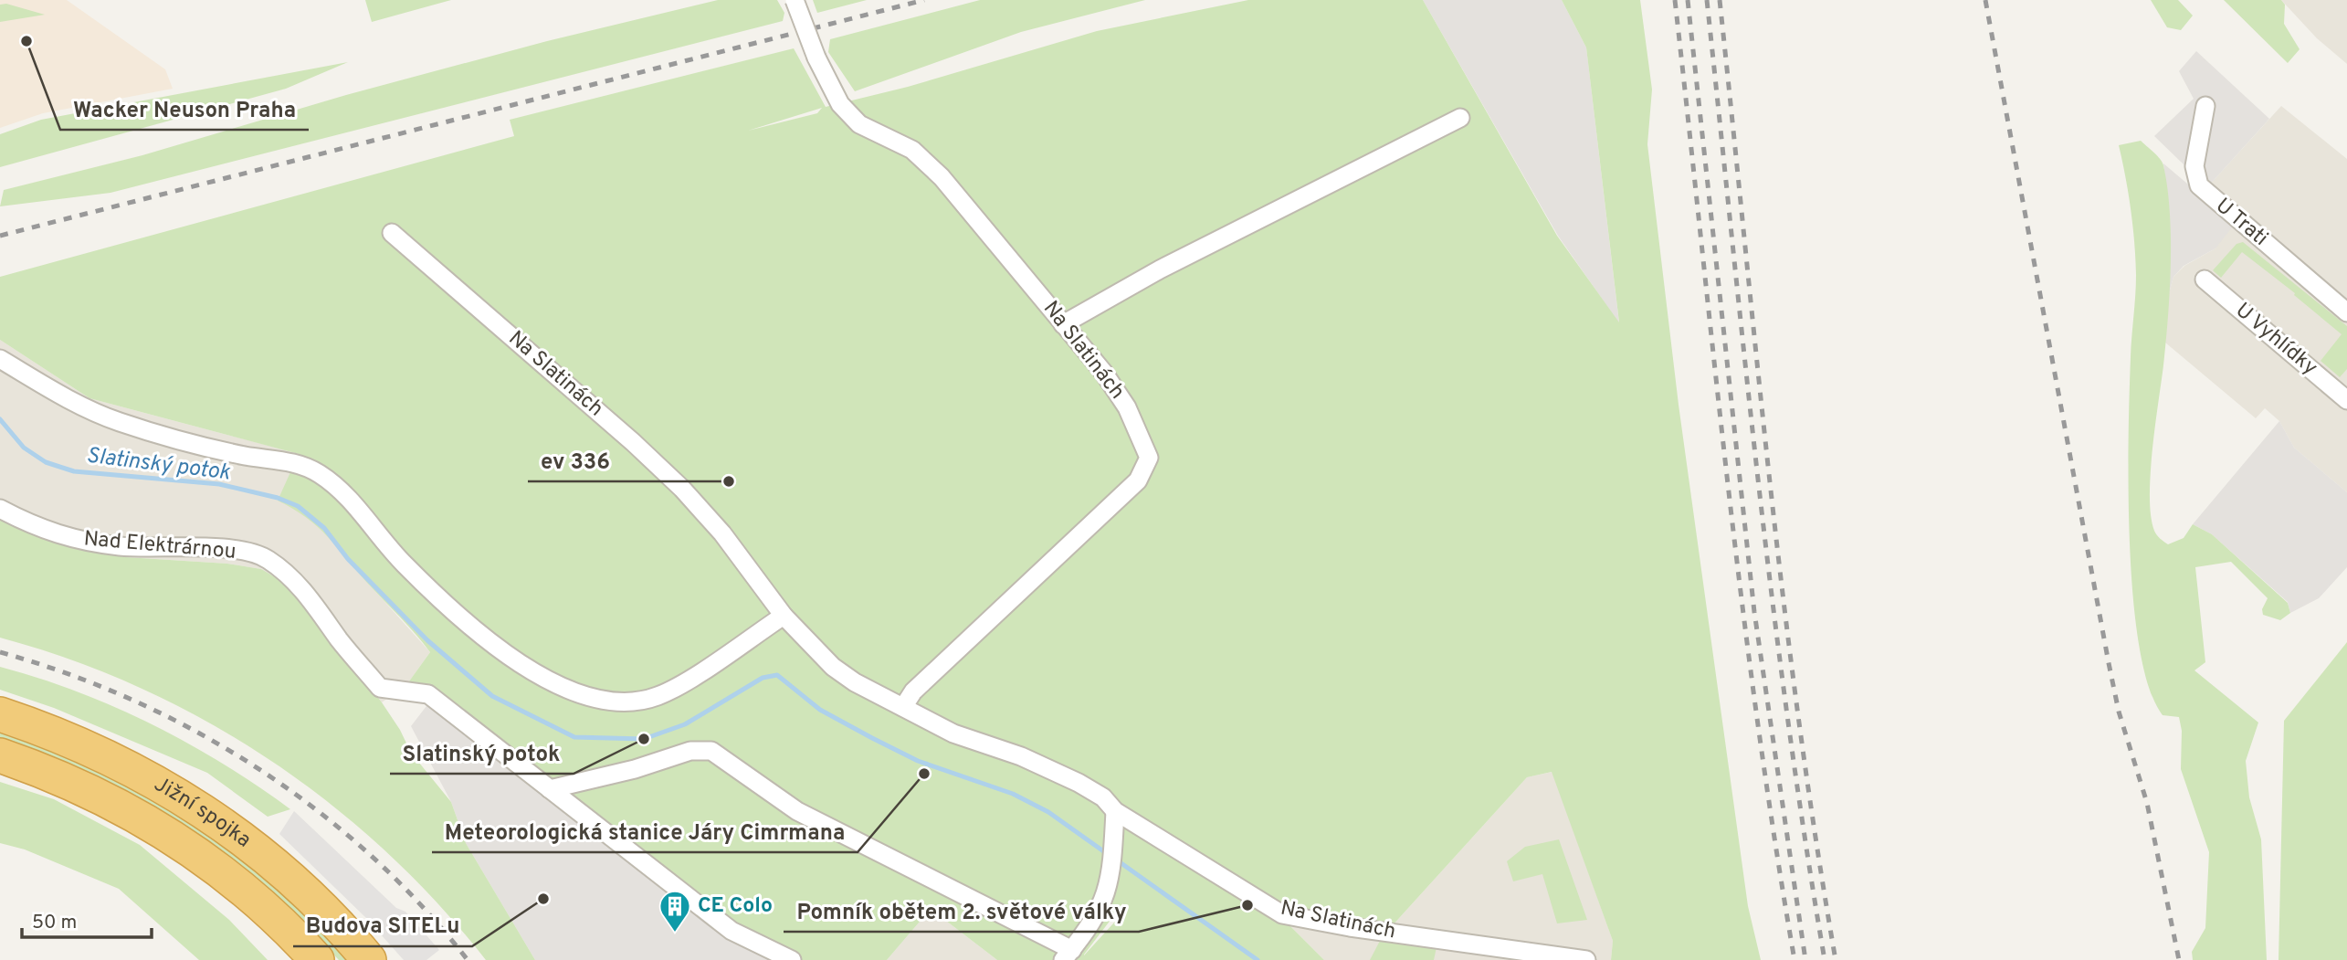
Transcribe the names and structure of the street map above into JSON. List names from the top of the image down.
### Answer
{
  "streets": {
    "highway": ["Jižní spojka"],
    "street": [
      "U Trati",
      "U Vyhlídky",
      "Na Slatinách",
      "Nad Elektrárnou"
    ]
  },
  "water": ["Slatinský potok"],
  "places": {
    "other": [
      "Wacker Neuson Praha",
      "ev 336",
      "Slatinský potok",
      "Meteorologická stanice Járy Cimrmana",
      "Budova SITELu",
      "Pomník obětem 2. světové války"
    ],
    "building": ["CE Colo"]
  },
  "scale_bar": "50 m"
}
